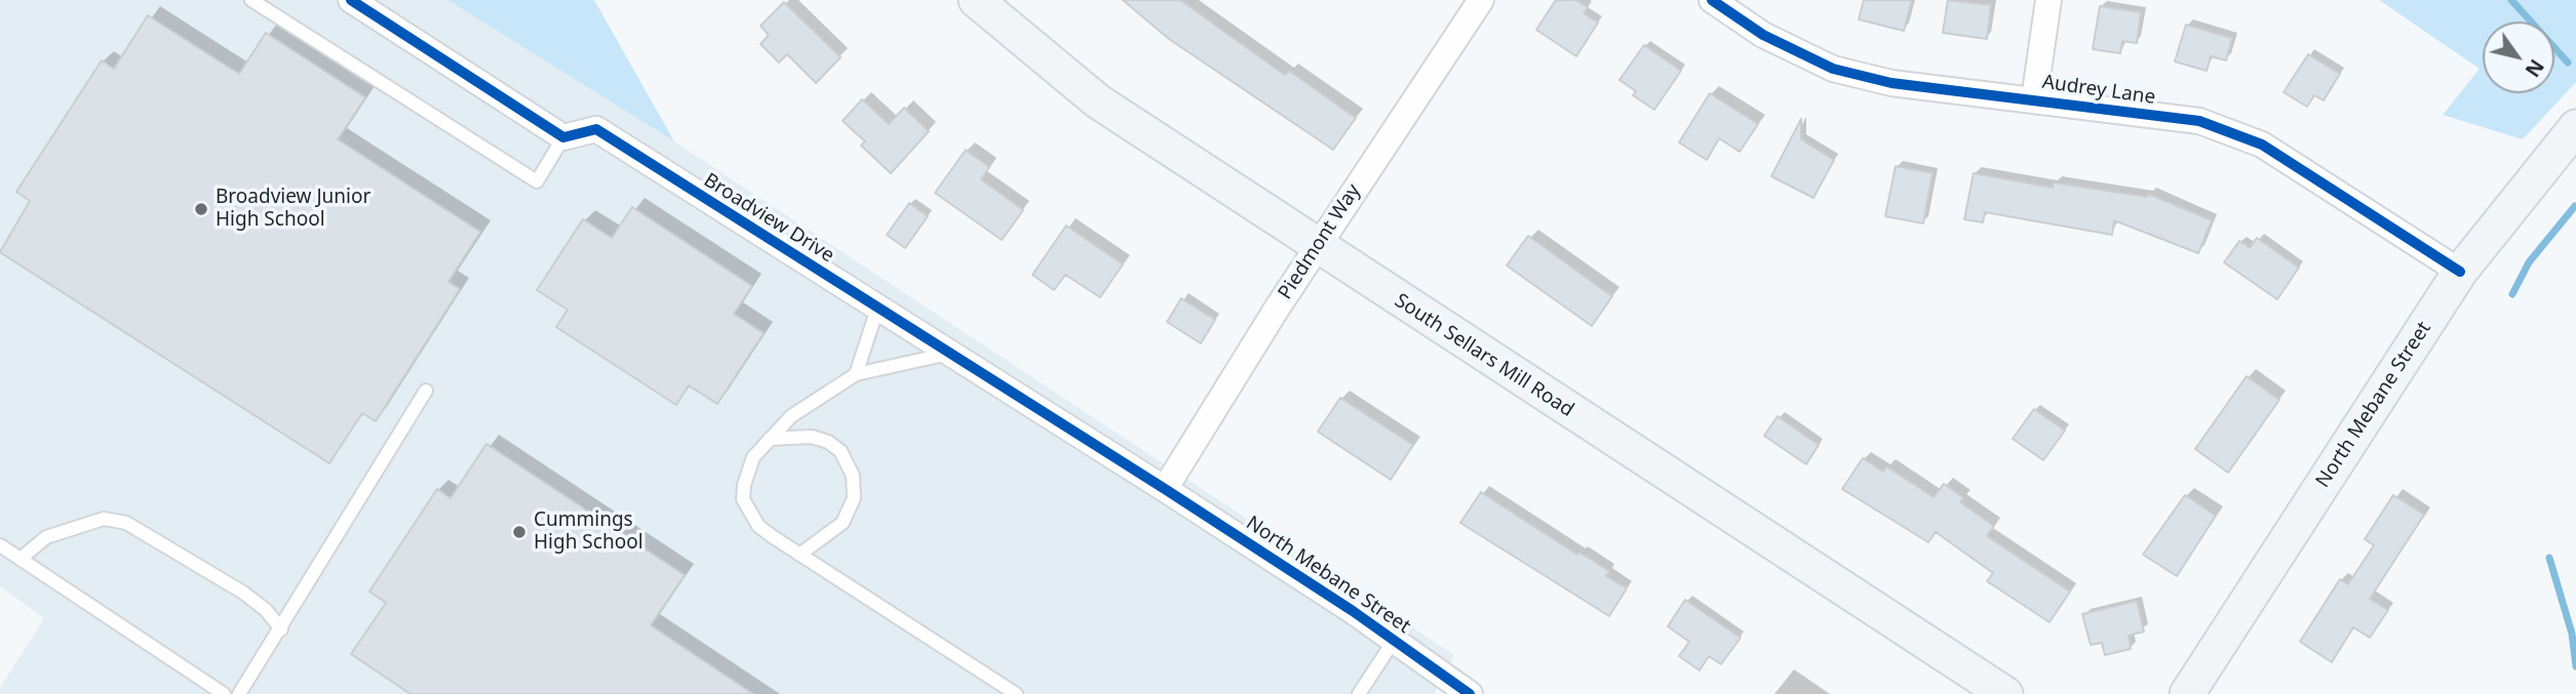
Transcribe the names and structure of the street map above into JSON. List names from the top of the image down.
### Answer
{
  "streets": {
    "main road": ["South Sellars Mill Road", "North Mebane Street"],
    "street": ["Audrey Lane", "Broadview Drive", "Piedmont Way"]
  },
  "crossings": [
    ["Audrey Lane", "North Mebane Street"],
    ["Broadview Drive", "Piedmont Way"],
    ["Broadview Drive", "North Mebane Street"],
    ["Piedmont Way", "South Sellars Mill Road"],
    ["Piedmont Way", "North Mebane Street"]
  ],
  "places": ["Broadview Junior High School", "Cummings High School"],
  "north": "bottom right"
}
